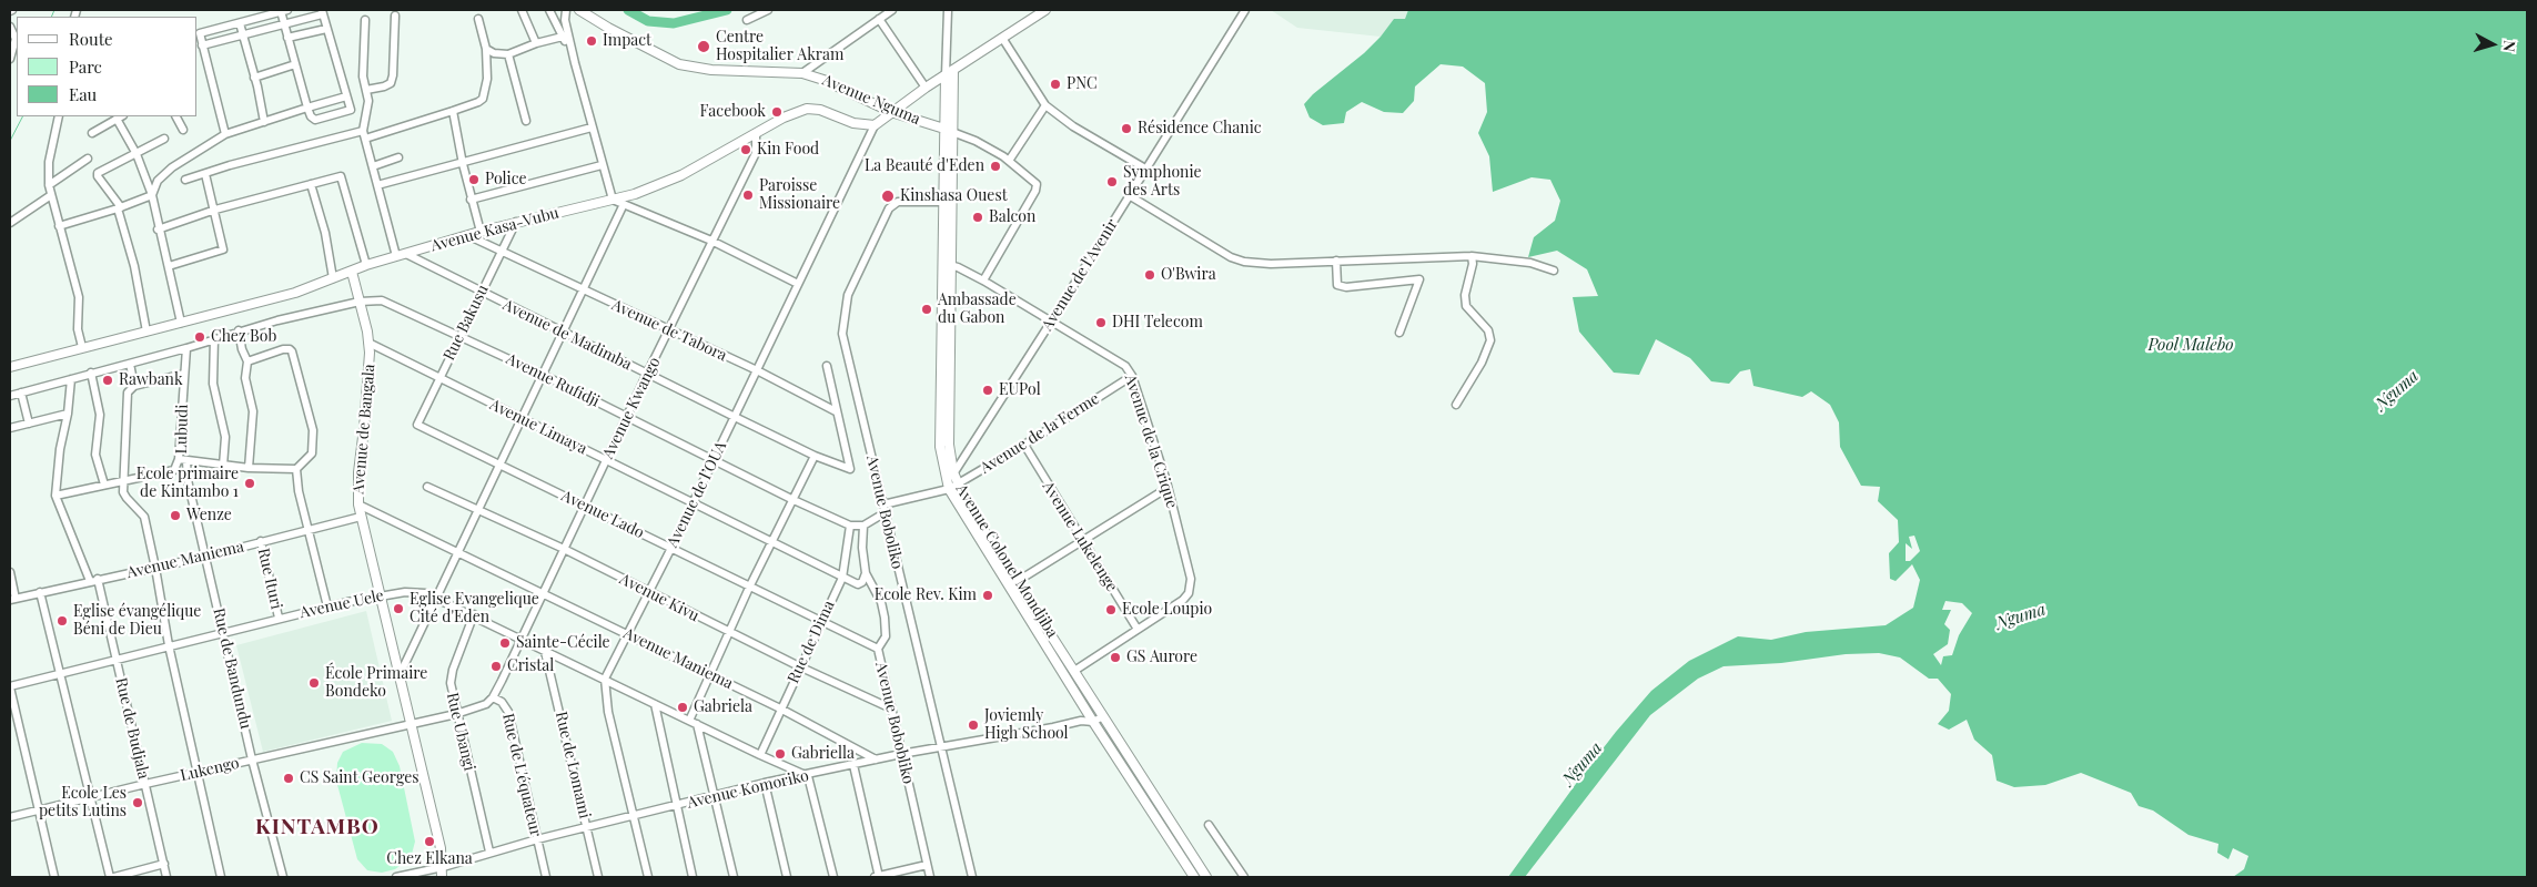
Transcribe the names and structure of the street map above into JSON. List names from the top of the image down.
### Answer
{
  "streets": {
    "main road": [
      "Avenue Nguma",
      "Avenue Kasa-Vubu",
      "Avenue de Bangala",
      "Avenue Colonel Mondjiba"
    ],
    "street": [
      "Avenue de l'Avenir",
      "Rue Bakusu",
      "Avenue de Tabora",
      "Avenue de Madimba",
      "Avenue Rufidji",
      "Avenue Kwango",
      "Avenue Limaya",
      "Lubudi",
      "Avenue de la Ferme",
      "Avenue de la Crique",
      "Avenue de l’OUA",
      "Avenue Boboliko",
      "Avenue Lado",
      "Avenue Lukelenge",
      "Avenue Maniema",
      "Rue Ituri",
      "Avenue Kivu",
      "Avenue Uele",
      "Rue de Dima",
      "Rue de Bandundu",
      "Avenue Bobobliko",
      "Rue de Budjala",
      "Rue Ubangi",
      "Rue de Lomami",
      "Lukengo",
      "Rue de L'équateur",
      "Avenue Komoriko"
    ]
  },
  "crossings": [
    ["Avenue Nguma", "Avenue Colonel Mondjiba"],
    ["Avenue Kasa-Vubu", "Rue Bakusu"],
    ["Avenue Kasa-Vubu", "Avenue de Tabora"],
    ["Avenue Kasa-Vubu", "Avenue de Madimba"],
    ["Avenue Kasa-Vubu", "Avenue Kwango"],
    ["Avenue Kasa-Vubu", "Avenue de Bangala"],
    ["Avenue Kasa-Vubu", "Avenue de l’OUA"],
    ["Avenue de l'Avenir", "Avenue de la Crique"],
    ["Avenue de l'Avenir", "Avenue Colonel Mondjiba"],
    ["Rue Bakusu", "Avenue de Tabora"],
    ["Rue Bakusu", "Avenue de Madimba"],
    ["Rue Bakusu", "Avenue Rufidji"],
    ["Rue Bakusu", "Avenue Limaya"],
    ["Rue Bakusu", "Avenue Lado"],
    ["Avenue de Tabora", "Avenue de Madimba"],
    ["Avenue de Tabora", "Avenue Kwango"],
    ["Avenue de Tabora", "Avenue de l’OUA"],
    ["Avenue de Madimba", "Avenue Kwango"],
    ["Avenue de Madimba", "Avenue de l’OUA"],
    ["Avenue Rufidji", "Avenue Kwango"],
    ["Avenue Rufidji", "Lubudi"],
    ["Avenue Rufidji", "Avenue de Bangala"],
    ["Avenue Rufidji", "Avenue de l’OUA"],
    ["Avenue Rufidji", "Rue de Dima"],
    ["Avenue Rufidji", "Avenue Bobobliko"],
    ["Avenue Kwango", "Avenue Limaya"],
    ["Avenue Kwango", "Avenue Lado"],
    ["Avenue Kwango", "Avenue Maniema"],
    ["Avenue Kwango", "Avenue Kivu"],
    ["Avenue Kwango", "Avenue Uele"],
    ["Avenue Kwango", "Rue de L'équateur"],
    ["Avenue Limaya", "Avenue de Bangala"],
    ["Avenue Limaya", "Avenue de l’OUA"],
    ["Avenue Limaya", "Rue de Dima"],
    ["Avenue Limaya", "Avenue Bobobliko"],
    ["Lubudi", "Rue de Bandundu"],
    ["Avenue de Bangala", "Avenue Maniema"],
    ["Avenue de Bangala", "Avenue Uele"],
    ["Avenue de Bangala", "Lukengo"],
    ["Avenue de Bangala", "Avenue Komoriko"],
    ["Avenue de la Ferme", "Avenue de la Crique"],
    ["Avenue de la Ferme", "Avenue Boboliko"],
    ["Avenue de la Ferme", "Avenue Lukelenge"],
    ["Avenue de la Ferme", "Avenue Colonel Mondjiba"],
    ["Avenue de la Crique", "Avenue Lukelenge"],
    ["Avenue de la Crique", "Avenue Colonel Mondjiba"],
    ["Avenue de l’OUA", "Avenue Lado"],
    ["Avenue de l’OUA", "Avenue Maniema"],
    ["Avenue de l’OUA", "Avenue Kivu"],
    ["Avenue de l’OUA", "Avenue Uele"],
    ["Avenue Boboliko", "Avenue Colonel Mondjiba"],
    ["Avenue Boboliko", "Avenue Komoriko"],
    ["Avenue Lado", "Rue de Dima"],
    ["Avenue Lado", "Avenue Bobobliko"],
    ["Avenue Maniema", "Rue Ituri"],
    ["Avenue Maniema", "Rue de Dima"],
    ["Avenue Maniema", "Rue de Bandundu"],
    ["Avenue Maniema", "Rue de Budjala"],
    ["Avenue Maniema", "Avenue Komoriko"],
    ["Avenue Colonel Mondjiba", "Avenue Komoriko"],
    ["Rue Ituri", "Avenue Uele"],
    ["Avenue Kivu", "Rue de Dima"],
    ["Avenue Kivu", "Avenue Bobobliko"],
    ["Avenue Uele", "Rue de Dima"],
    ["Avenue Uele", "Rue de Bandundu"],
    ["Avenue Uele", "Rue de Budjala"],
    ["Avenue Uele", "Rue Ubangi"],
    ["Avenue Uele", "Rue de Lomami"],
    ["Avenue Uele", "Avenue Komoriko"],
    ["Rue de Bandundu", "Lukengo"],
    ["Avenue Bobobliko", "Avenue Komoriko"],
    ["Rue de Budjala", "Lukengo"],
    ["Rue Ubangi", "Lukengo"],
    ["Rue Ubangi", "Avenue Komoriko"],
    ["Rue de Lomami", "Avenue Komoriko"],
    ["Lukengo", "Rue de L'équateur"],
    ["Rue de L'équateur", "Avenue Komoriko"]
  ],
  "districts": ["KINTAMBO"],
  "water": ["Pool Malebo", "Nguma"],
  "places": [
    "Impact",
    "Centre Hospitalier Akram",
    "PNC",
    "Facebook",
    "Résidence Chanic",
    "Kin Food",
    "La Beauté d'Eden",
    "Police",
    "Symphonie des Arts",
    "Paroisse Missionaire",
    "Kinshasa Ouest",
    "Balcon",
    "O'Bwira",
    "Ambassade du Gabon",
    "DHI Telecom",
    "Chez Bob",
    "Rawbank",
    "EUPol",
    "Ecole primaire de Kintambo 1",
    "Wenze",
    "Ecole Rev. Kim",
    "Eglise Evangelique Cité d'Eden",
    "Ecole Loupio",
    "Eglise évangélique Béni de Dieu",
    "Sainte-Cécile",
    "GS Aurore",
    "Cristal",
    "École Primaire Bondeko",
    "Gabriela",
    "Joviemly High School",
    "Gabriella",
    "CS Saint Georges",
    "Ecole Les petits Lutins",
    "Chez Elkana"
  ],
  "legend": ["Route", "Parc", "Eau"],
  "north": "right"
}
